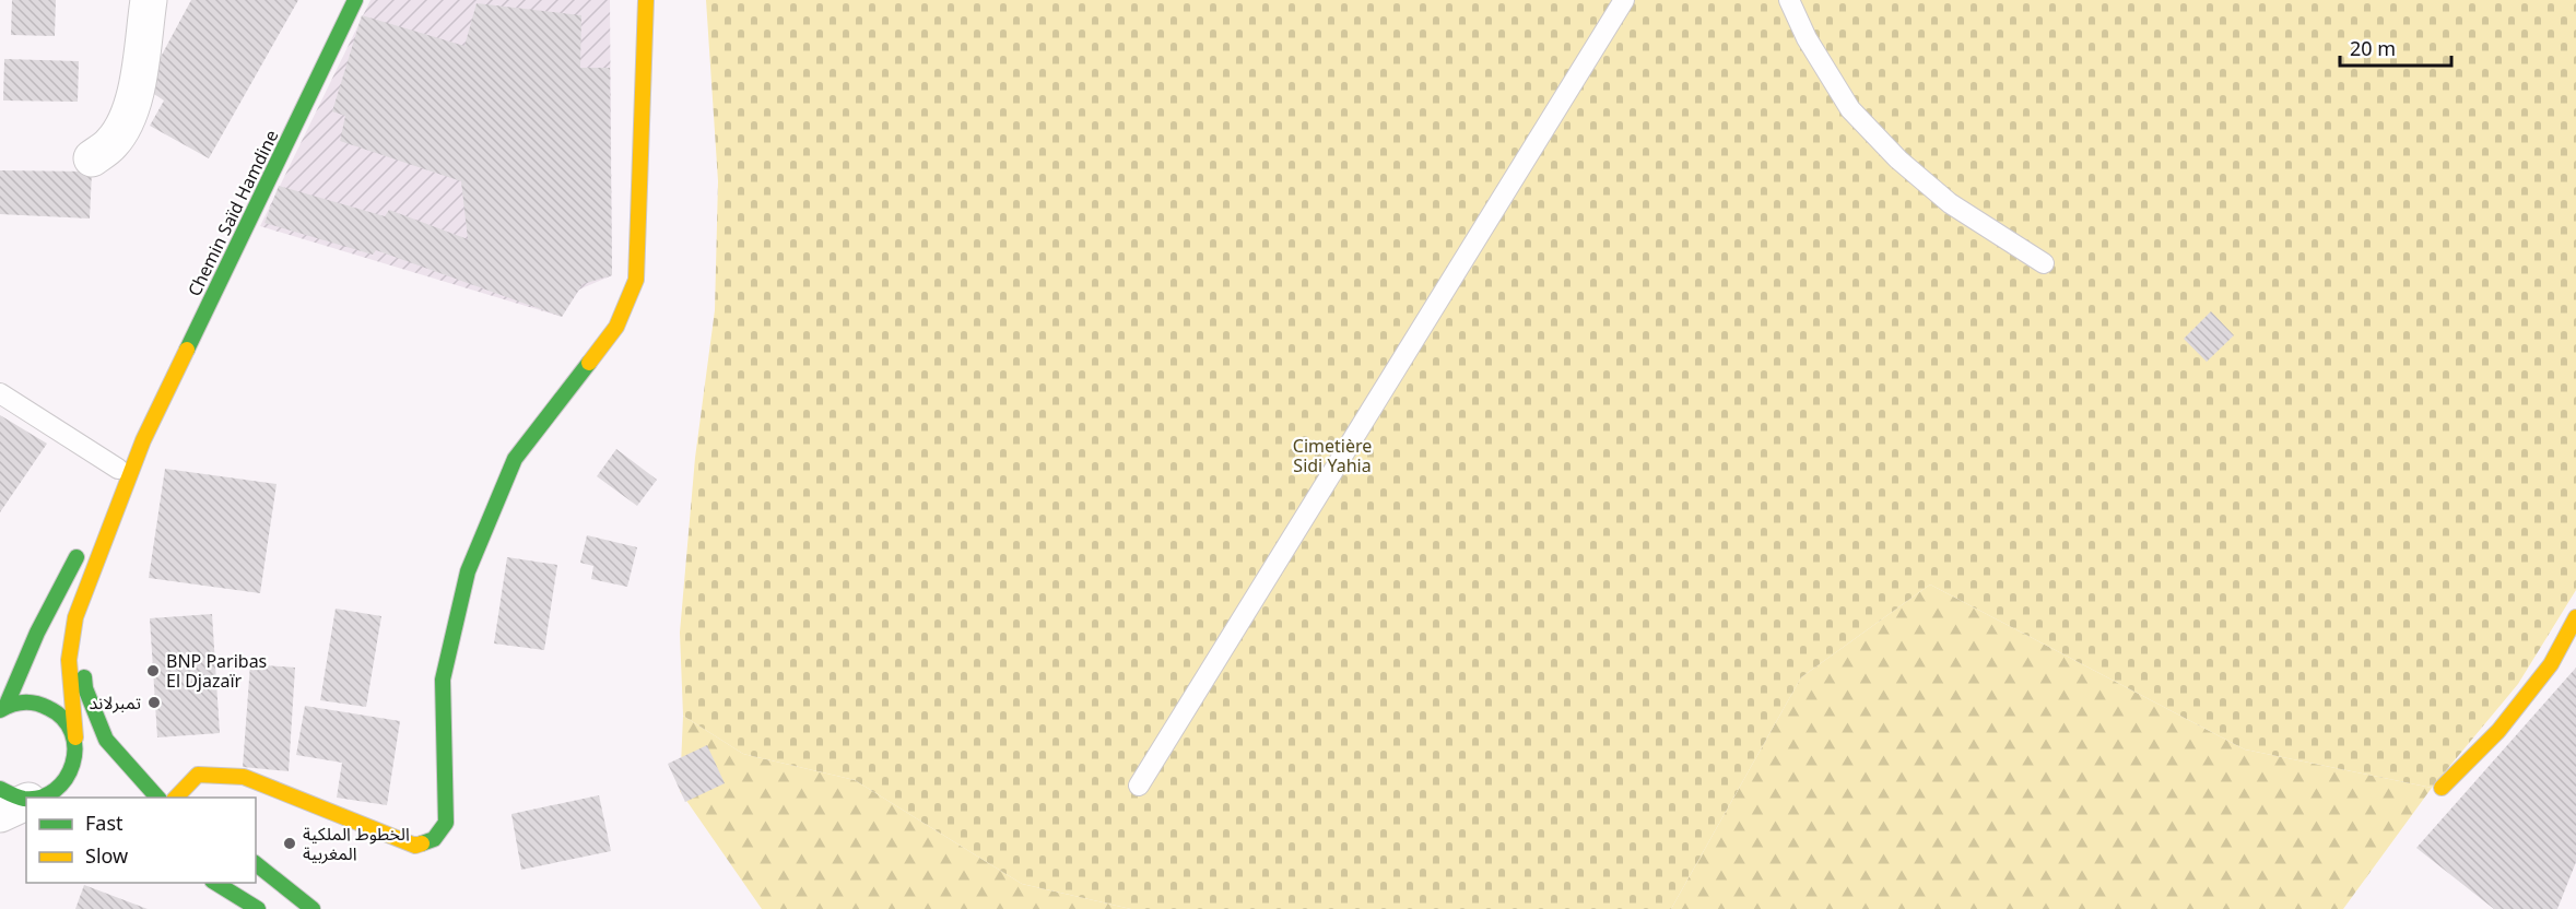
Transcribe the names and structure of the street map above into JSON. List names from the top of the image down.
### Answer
{
  "streets": {
    "main road": ["Chemin Saïd Hamdine"]
  },
  "parks": ["Cimetière Sidi Yahia"],
  "places": ["BNP Paribas El Djazaïr", "تمبرلاند", "الخطوط الملكية المغربية"],
  "legend": ["Fast", "Slow"],
  "scale_bar": "20 m"
}
